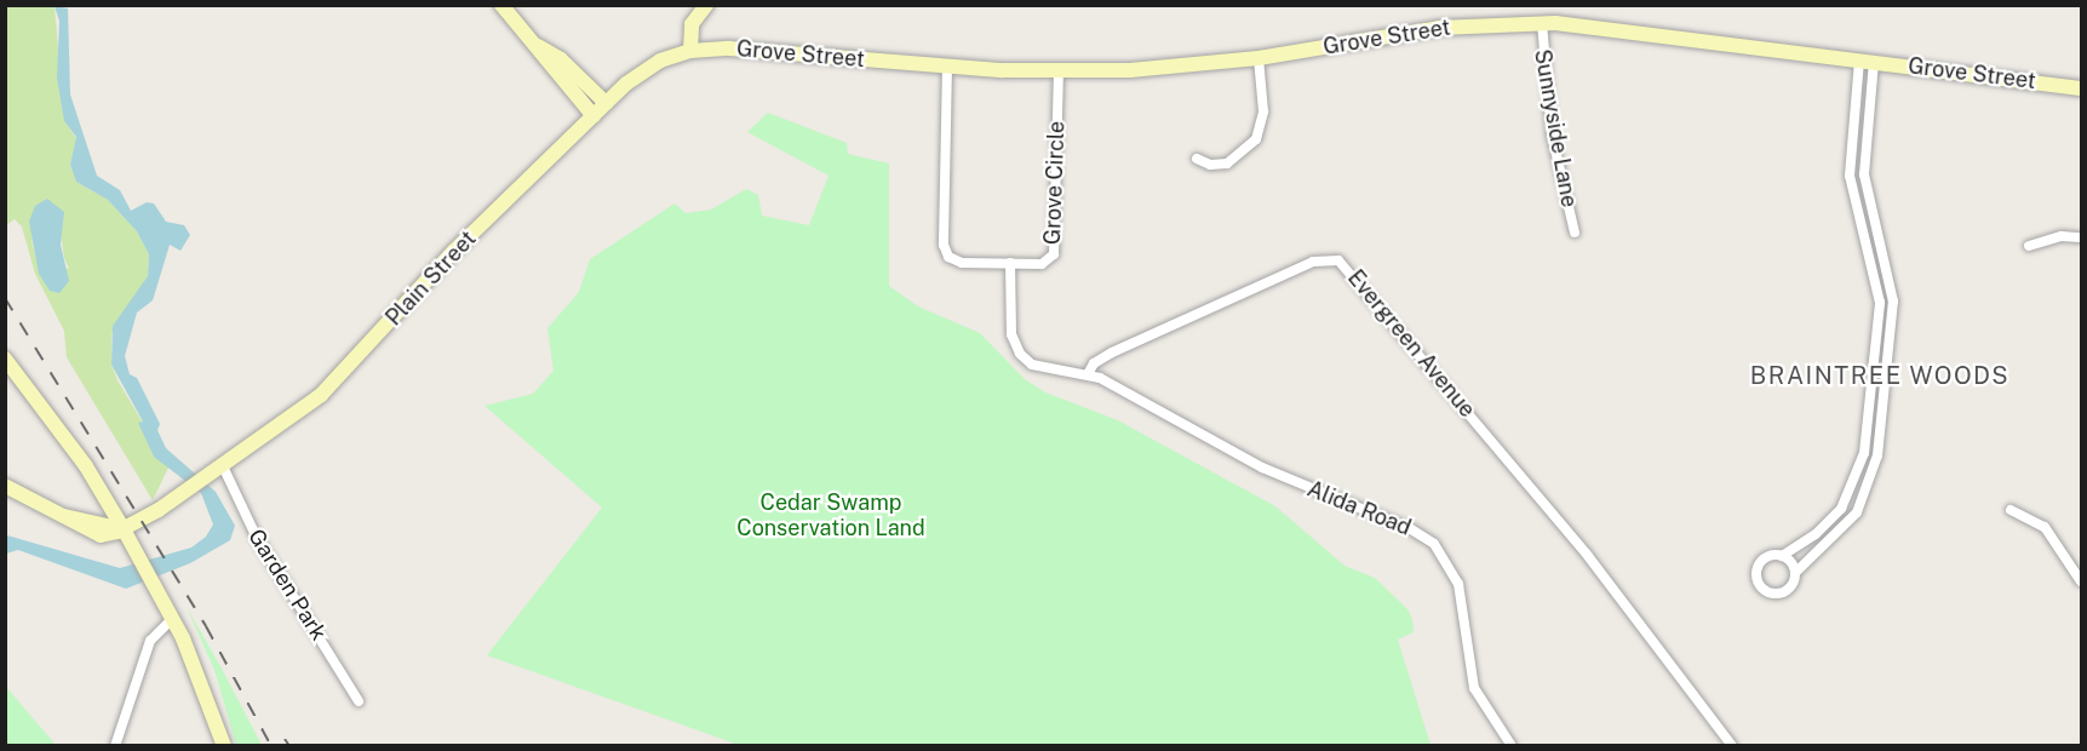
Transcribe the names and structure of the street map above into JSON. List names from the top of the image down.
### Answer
{
  "streets": {
    "main road": ["Grove Street", "Plain Street"],
    "street": [
      "Sunnyside Lane",
      "Grove Circle",
      "Evergreen Avenue",
      "Alida Road",
      "Garden Park"
    ]
  },
  "crossings": [
    ["Grove Street", "Sunnyside Lane"],
    ["Grove Street", "Grove Circle"],
    ["Grove Street", "Plain Street"],
    ["Plain Street", "Garden Park"],
    ["Evergreen Avenue", "Alida Road"]
  ],
  "districts": ["BRAINTREE WOODS"],
  "parks": ["Cedar Swamp Conservation Land"]
}
